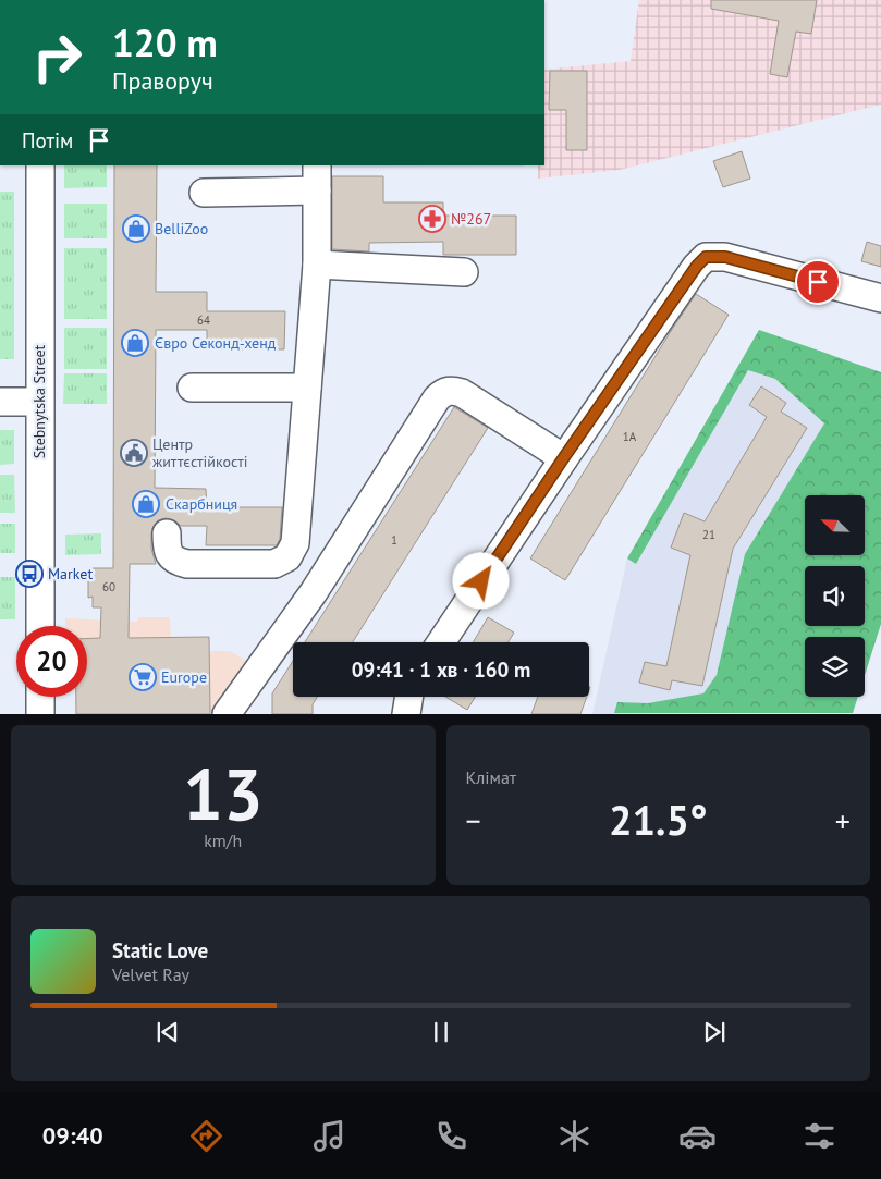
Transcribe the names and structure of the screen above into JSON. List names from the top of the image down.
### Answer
{
  "streets": {
    "street": ["Stebnytska Street"]
  },
  "places": {
    "pharmacy": ["№267"],
    "shop": ["BelliZoo", "Євро Секонд-хенд", "Скарбниця"],
    "public building": ["Центр життєстійкості"],
    "bus stop": ["Market"],
    "supermarket": ["Europe"]
  },
  "house_numbers": [
    "64",
    "1А",
    "21",
    "1",
    "60"
  ],
  "north": "top left",
  "page": {
    "turn": ["120 m", "Праворуч"],
    "then": "Потім",
    "limit": "20",
    "trip": "09:41 · 1 хв · 160 m",
    "tile": [
      ["13", "km/h"],
      "Клімат"
    ],
    "heat": ["−", "21.5°", "+"],
    "song": ["Static Love", "Velvet Ray"],
    "tabs": "09:40"
  }
}
